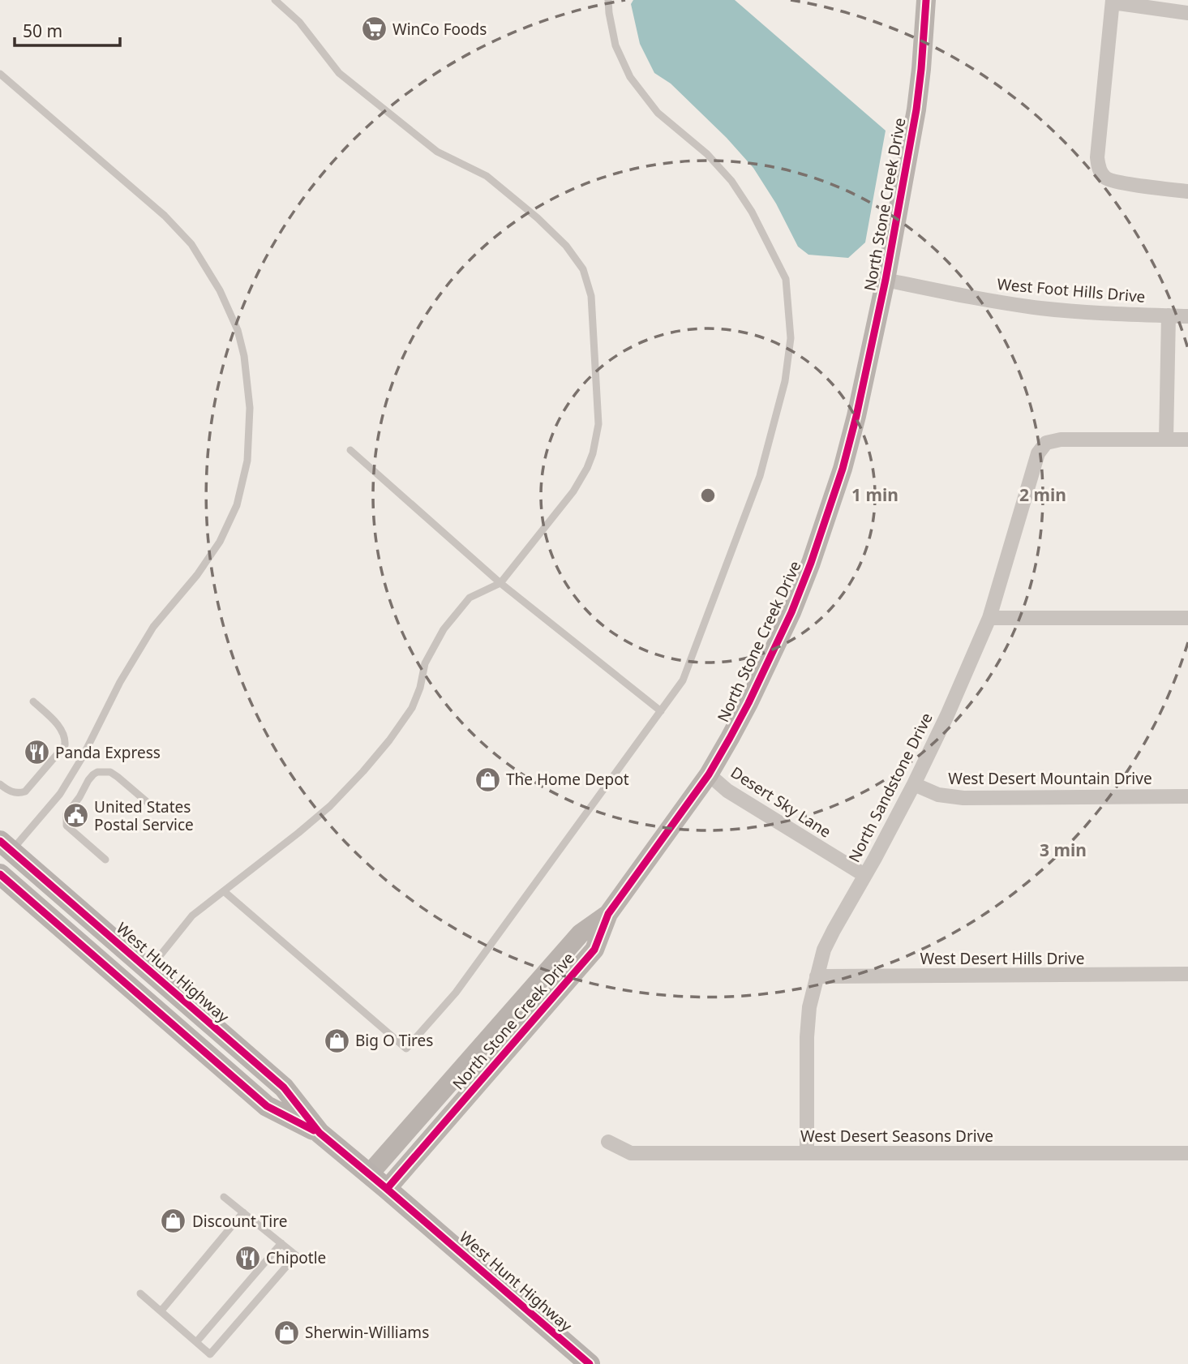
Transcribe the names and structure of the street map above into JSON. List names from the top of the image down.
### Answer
{
  "streets": {
    "main road": ["West Hunt Highway"],
    "street": [
      "North Stone Creek Drive",
      "West Foot Hills Drive",
      "West Desert Mountain Drive",
      "North Sandstone Drive",
      "Desert Sky Lane",
      "West Desert Hills Drive",
      "West Desert Seasons Drive"
    ]
  },
  "crossings": [
    ["North Stone Creek Drive", "West Foot Hills Drive"],
    ["North Stone Creek Drive", "Desert Sky Lane"],
    ["North Stone Creek Drive", "West Hunt Highway"],
    ["West Desert Mountain Drive", "North Sandstone Drive"],
    ["North Sandstone Drive", "Desert Sky Lane"],
    ["North Sandstone Drive", "West Desert Hills Drive"],
    ["North Sandstone Drive", "West Desert Seasons Drive"]
  ],
  "places": {
    "supermarket": ["WinCo Foods"],
    "restaurant": ["Panda Express", "Chipotle"],
    "shop": [
      "The Home Depot",
      "Big O Tires",
      "Discount Tire",
      "Sherwin-Williams"
    ],
    "public building": ["United States Postal Service"]
  },
  "scale_bar": "50 m",
  "rings": ["1 min", "2 min", "3 min"]
}
